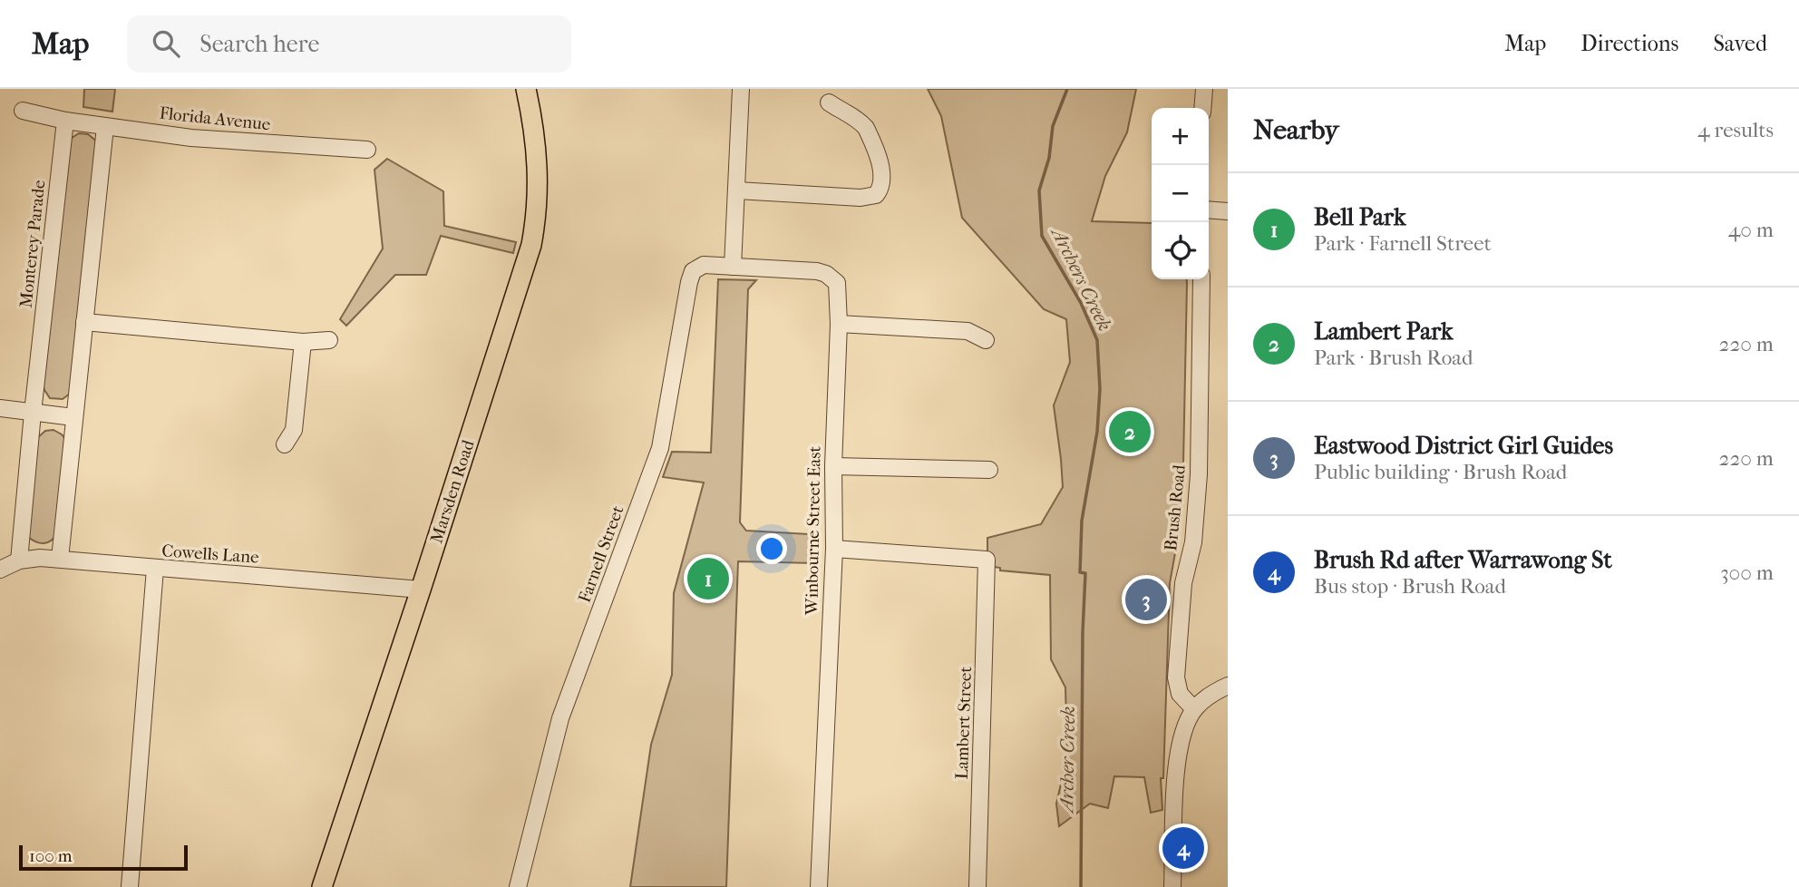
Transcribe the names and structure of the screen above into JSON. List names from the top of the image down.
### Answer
{
  "streets": {
    "main road": ["Marsden Road"],
    "street": [
      "Florida Avenue",
      "Monterey Parade",
      "Brush Road",
      "Winbourne Street East",
      "Cowells Lane",
      "Farnell Street",
      "Lambert Street"
    ]
  },
  "crossings": [
    ["Florida Avenue", "Monterey Parade"],
    ["Monterey Parade", "Cowells Lane"],
    ["Marsden Road", "Cowells Lane"],
    ["Winbourne Street East", "Farnell Street"],
    ["Winbourne Street East", "Lambert Street"]
  ],
  "water": ["Archers Creek", "Archer Creek"],
  "scale_bar": "100 m",
  "page": {
    "header": "Map",
    "search": "Search here",
    "nav": ["Map", "Directions", "Saved"],
    "heading": ["Nearby", "4 results"],
    "map_buttons": ["+", "−"],
    "list": [
      {
        "mark": "1",
        "name": "Bell Park",
        "note": "Park · Farnell Street",
        "value": "40 m"
      },
      {
        "mark": "2",
        "name": "Lambert Park",
        "note": "Park · Brush Road",
        "value": "220 m"
      },
      {
        "mark": "3",
        "name": "Eastwood District Girl Guides",
        "note": "Public building · Brush Road",
        "value": "220 m"
      },
      {
        "mark": "4",
        "name": "Brush Rd after Warrawong St",
        "note": "Bus stop · Brush Road",
        "value": "300 m"
      }
    ],
    "pins": [
      "2",
      "1",
      "3",
      "4"
    ],
    "scale": "100 m"
  }
}
